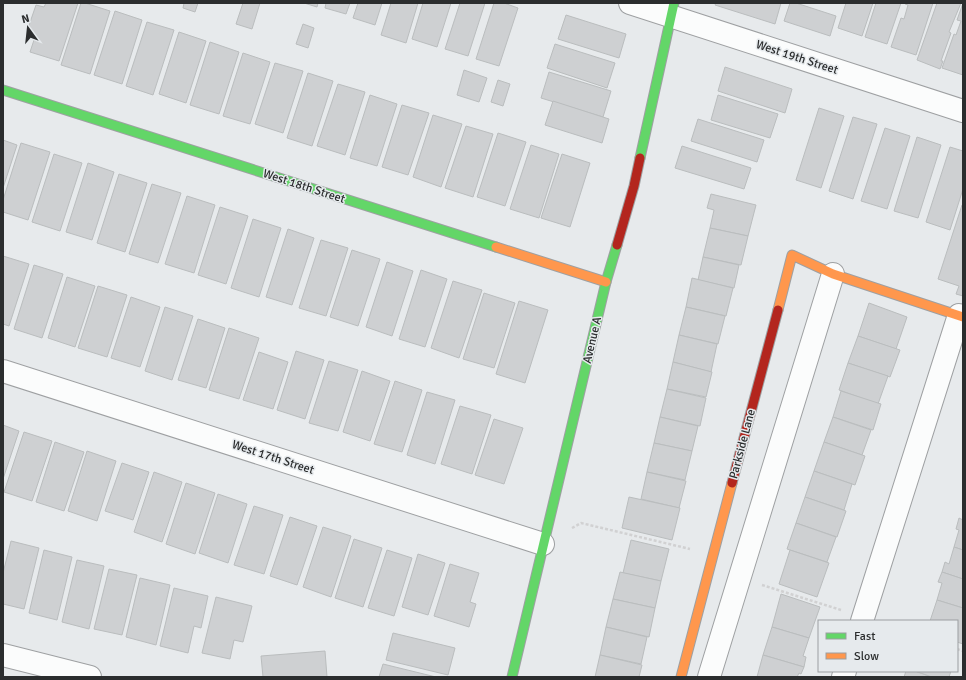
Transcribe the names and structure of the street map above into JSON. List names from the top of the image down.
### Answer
{
  "streets": {
    "street": [
      "West 19th Street",
      "West 18th Street",
      "Avenue A",
      "Parkside Lane",
      "West 17th Street"
    ]
  },
  "crossings": [
    ["West 19th Street", "Avenue A"],
    ["West 18th Street", "Avenue A"],
    ["Avenue A", "West 17th Street"]
  ],
  "legend": ["Fast", "Slow"],
  "north": "top"
}
